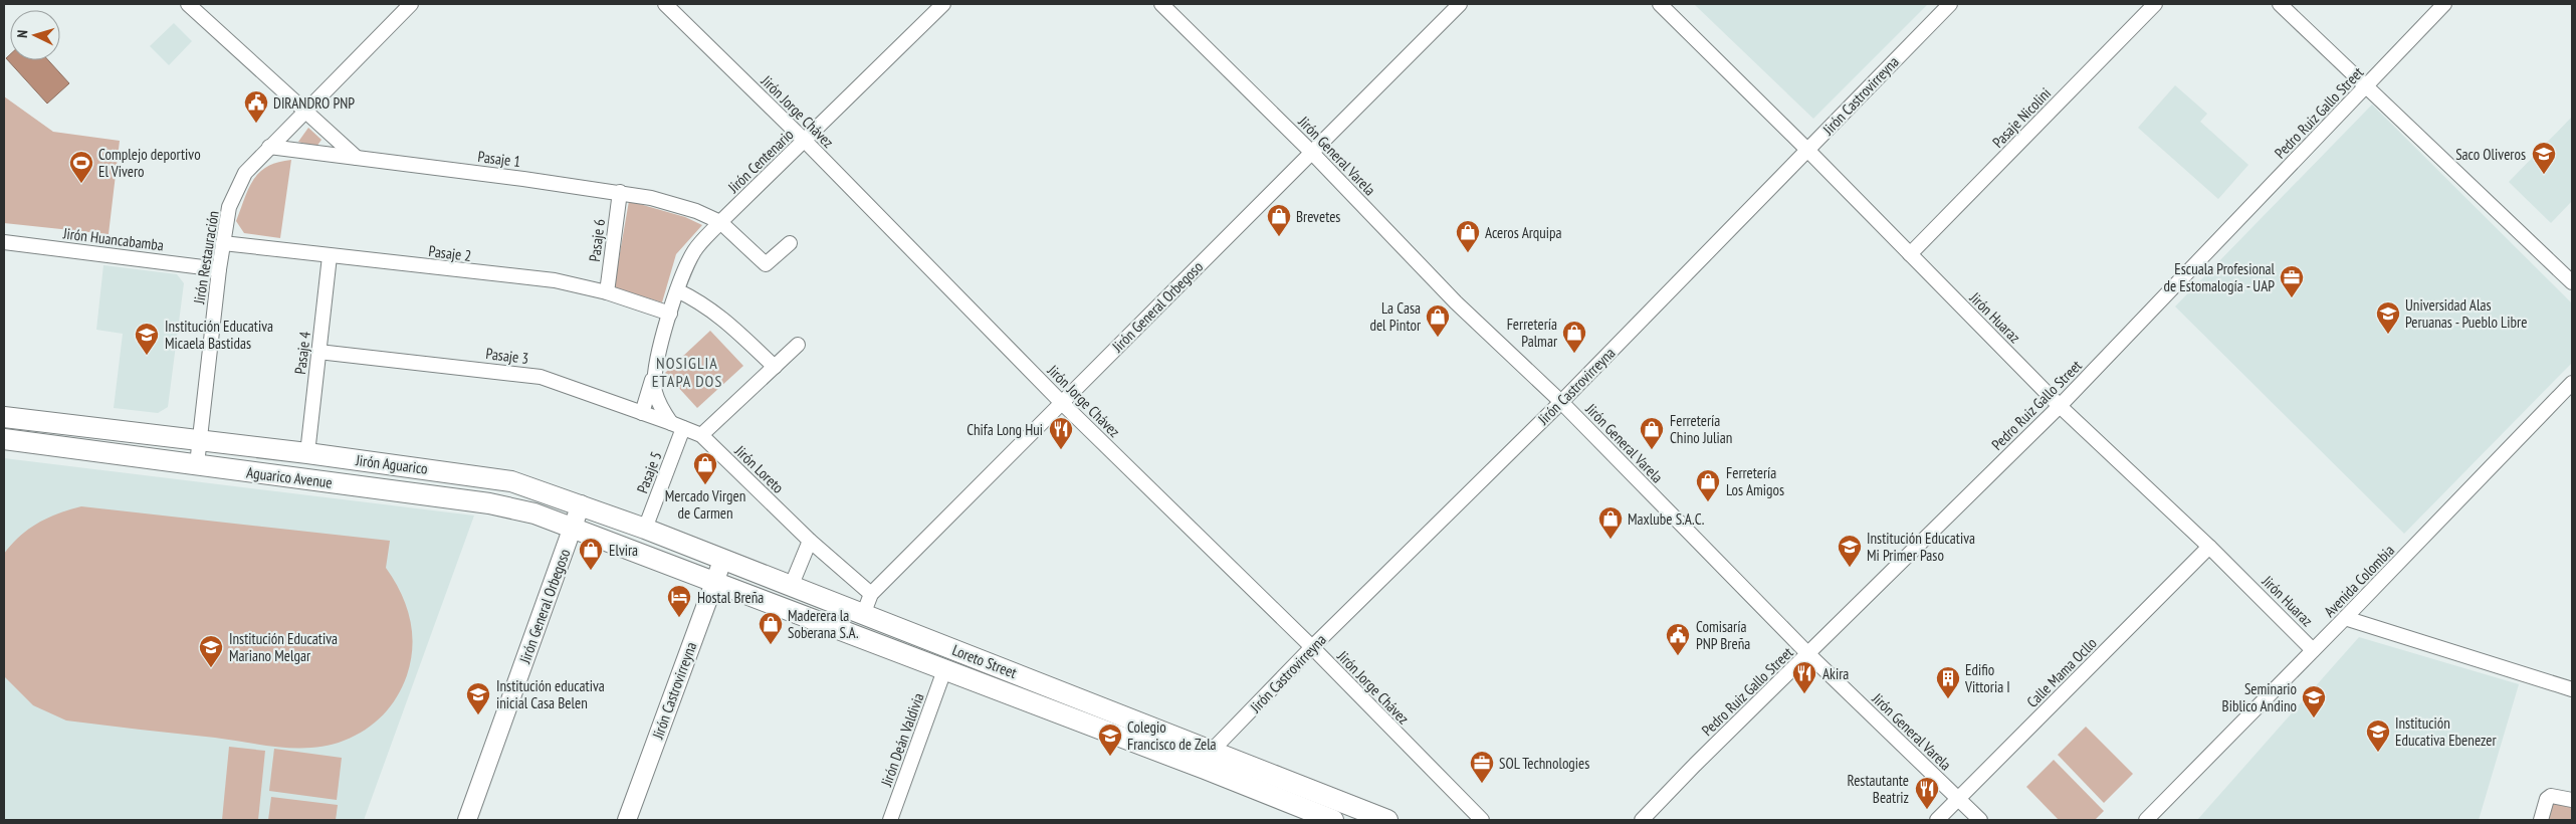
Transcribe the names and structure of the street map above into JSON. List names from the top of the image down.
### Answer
{
  "streets": {
    "main road": ["Jirón Aguarico", "Aguarico Avenue", "Loreto Street"],
    "street": [
      "Jirón Castrovirreyna",
      "Jirón Jorge Chávez",
      "Pedro Ruiz Gallo Street",
      "Pasaje Nicolini",
      "Jirón General Varela",
      "Pasaje 1",
      "Jirón Centenario",
      "Jirón Huancabamba",
      "Pasaje 6",
      "Pasaje 2",
      "Jirón Restauración",
      "Jirón General Orbegoso",
      "Jirón Huaraz",
      "Pasaje 4",
      "Pasaje 3",
      "Jirón Loreto",
      "Pasaje 5",
      "Avenida Colombia",
      "Calle Mama Ocllo",
      "Jirón Deán Valdivia"
    ]
  },
  "crossings": [
    ["Jirón Castrovirreyna", "Jirón Jorge Chávez"],
    ["Jirón Castrovirreyna", "Jirón General Varela"],
    ["Jirón Castrovirreyna", "Jirón Huaraz"],
    ["Jirón Castrovirreyna", "Loreto Street"],
    ["Jirón Jorge Chávez", "Jirón Centenario"],
    ["Jirón Jorge Chávez", "Jirón General Orbegoso"],
    ["Pedro Ruiz Gallo Street", "Jirón General Varela"],
    ["Pedro Ruiz Gallo Street", "Jirón Huaraz"],
    ["Pasaje Nicolini", "Jirón Huaraz"],
    ["Jirón General Varela", "Jirón General Orbegoso"],
    ["Jirón General Varela", "Calle Mama Ocllo"],
    ["Pasaje 1", "Jirón Centenario"],
    ["Pasaje 1", "Pasaje 6"],
    ["Pasaje 1", "Jirón Restauración"],
    ["Jirón Centenario", "Pasaje 2"],
    ["Jirón Centenario", "Pasaje 3"],
    ["Jirón Centenario", "Jirón Loreto"],
    ["Jirón Centenario", "Pasaje 5"],
    ["Jirón Huancabamba", "Jirón Restauración"],
    ["Pasaje 6", "Pasaje 2"],
    ["Pasaje 2", "Jirón Restauración"],
    ["Pasaje 2", "Pasaje 4"],
    ["Jirón Restauración", "Jirón Aguarico"],
    ["Jirón Restauración", "Aguarico Avenue"],
    ["Jirón General Orbegoso", "Jirón Aguarico"],
    ["Jirón General Orbegoso", "Jirón Loreto"],
    ["Jirón General Orbegoso", "Aguarico Avenue"],
    ["Jirón General Orbegoso", "Loreto Street"],
    ["Jirón Huaraz", "Avenida Colombia"],
    ["Jirón Huaraz", "Calle Mama Ocllo"],
    ["Pasaje 4", "Pasaje 3"],
    ["Pasaje 4", "Jirón Aguarico"],
    ["Pasaje 3", "Jirón Loreto"],
    ["Pasaje 3", "Pasaje 5"],
    ["Jirón Aguarico", "Loreto Street"],
    ["Jirón Loreto", "Pasaje 5"],
    ["Pasaje 5", "Loreto Street"],
    ["Aguarico Avenue", "Loreto Street"],
    ["Loreto Street", "Jirón Deán Valdivia"]
  ],
  "districts": ["NOSIGLIA ETAPA DOS"],
  "places": {
    "public building": ["DIRANDRO PNP", "Comisaría PNP Breña"],
    "school or university": [
      "Saco Oliveros",
      "Universidad Alas Peruanas - Pueblo Libre",
      "Institución Educativa Micaela Bastidas",
      "Institución Educativa Mi Primer Paso",
      "Institución Educativa Mariano Melgar",
      "Institución educativa inicial Casa Belen",
      "Seminario Biblico Andino",
      "Institución Educativa Ebenezer",
      "Colegio Francisco de Zela"
    ],
    "sports": ["Complejo deportivo El Vivero"],
    "shop": [
      "Brevetes",
      "Aceros Arquipa",
      "La Casa del Pintor",
      "Ferretería Palmar",
      "Ferretería Chino Julian",
      "Mercado Virgen de Carmen",
      "Ferretería Los Amigos",
      "Maxlube S.A.C.",
      "Elvira",
      "Maderera la Soberana S.A."
    ],
    "office": ["Escuala Profesional de Estomalogía - UAP", "SOL Technologies"],
    "restaurant": ["Chifa Long Hui", "Akira", "Restautante Beatriz"],
    "hotel": ["Hostal Breña"],
    "building": ["Edifio Vittoria I"]
  },
  "north": "left"
}
